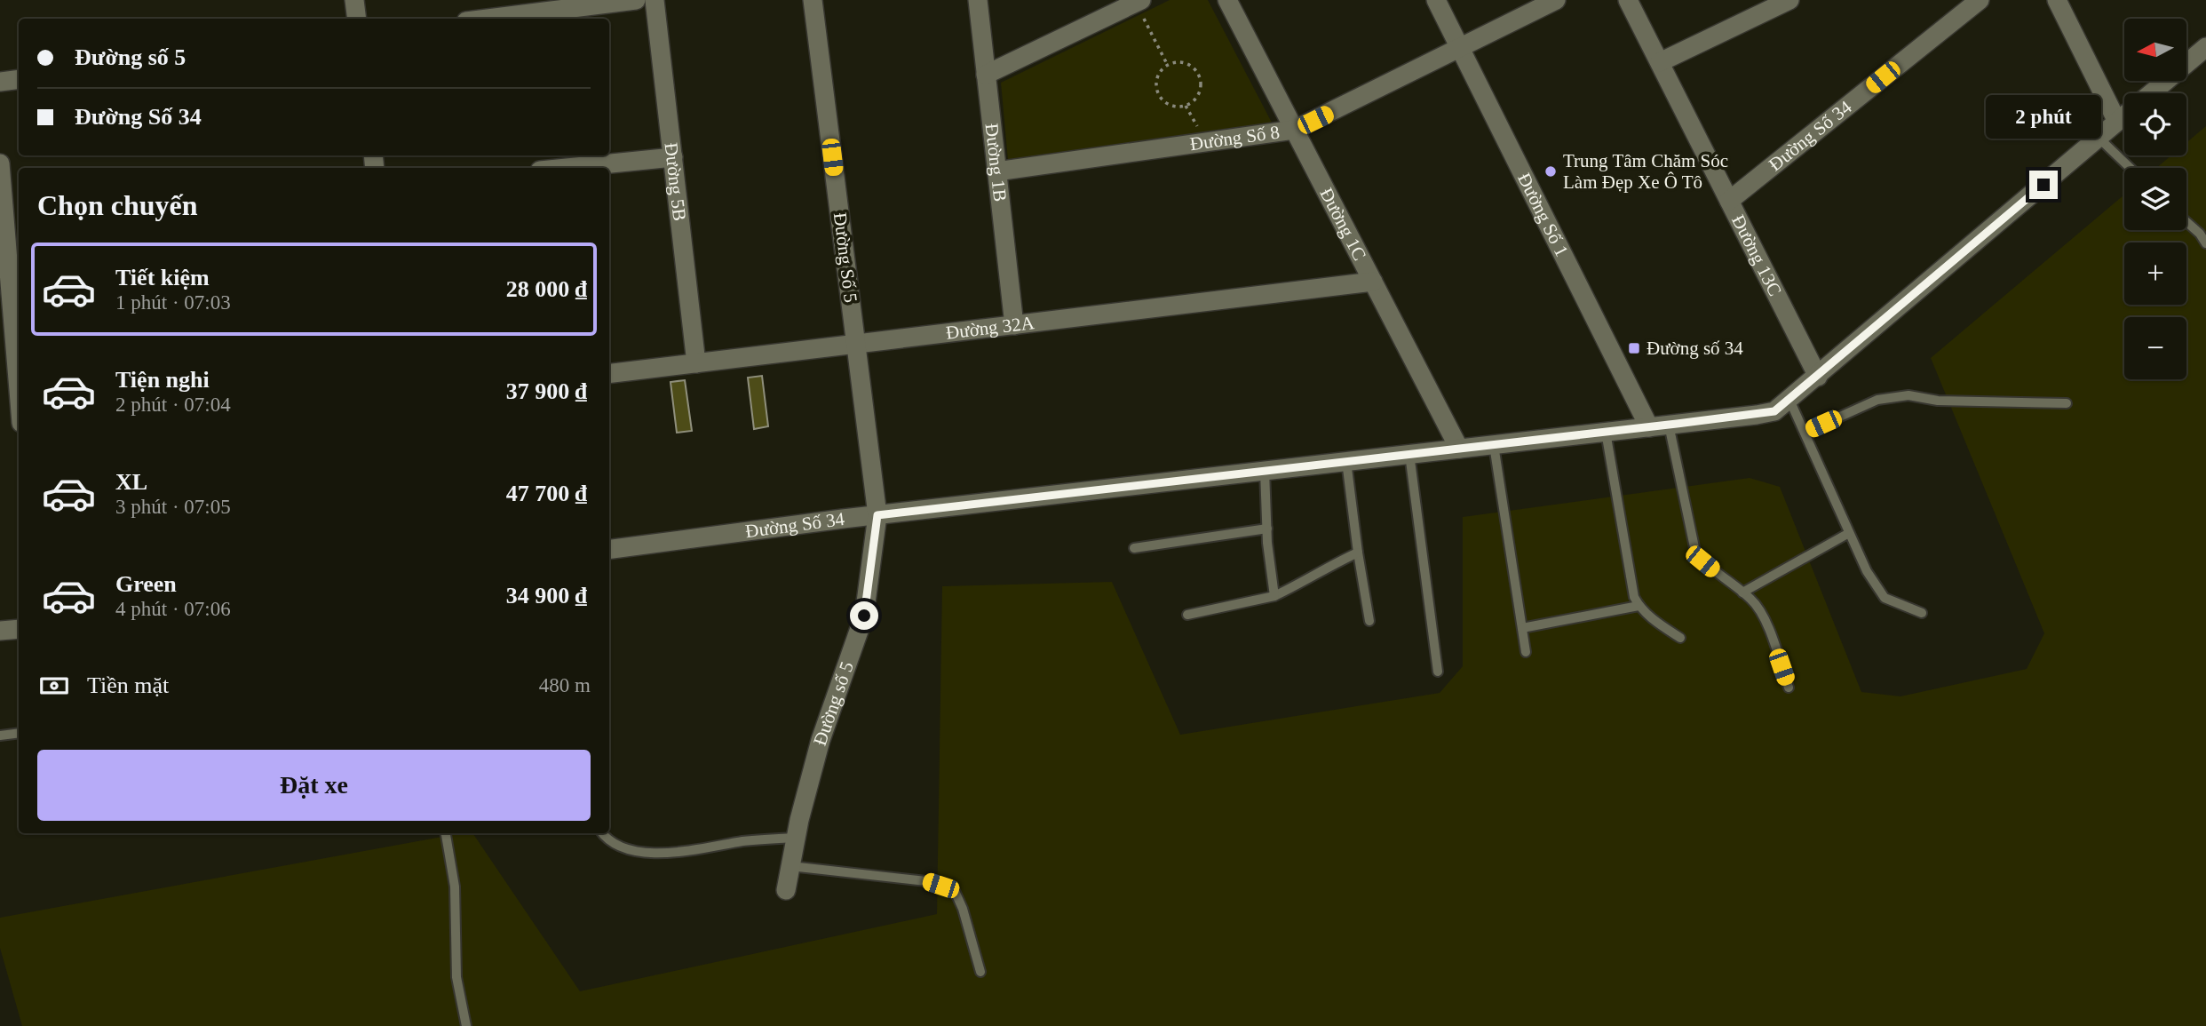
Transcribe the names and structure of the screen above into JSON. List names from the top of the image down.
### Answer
{
  "streets": {
    "street": [
      "Đường Số 34",
      "Đường Số 8",
      "Đường 1B",
      "Đường 5B",
      "Đường Số 1",
      "Đường 1C",
      "Đường 13C",
      "Đường Số 5",
      "Đường 32A",
      "Đường số 5"
    ]
  },
  "crossings": [
    ["Đường Số 34", "Đường Số 1"],
    ["Đường Số 34", "Đường 1C"],
    ["Đường Số 34", "Đường 13C"],
    ["Đường Số 34", "Đường Số 5"],
    ["Đường Số 34", "Đường số 5"],
    ["Đường Số 8", "Đường 1B"],
    ["Đường Số 8", "Đường Số 1"],
    ["Đường Số 8", "Đường 1C"],
    ["Đường 1B", "Đường 32A"],
    ["Đường 5B", "Đường 32A"],
    ["Đường 1C", "Đường 32A"],
    ["Đường Số 5", "Đường 32A"],
    ["Đường Số 5", "Đường số 5"]
  ],
  "places": {
    "other": ["Trung Tâm Chăm Sóc Làm Đẹp Xe Ô Tô"],
    "transit": ["Đường số 34"]
  },
  "north": "left",
  "page": {
    "map_buttons": ["+", "−"],
    "banner": ["Đường số 5", "Đường Số 34"],
    "bubble": "2 phút",
    "heading": "Chọn chuyến",
    "list": [
      {
        "name": "Tiết kiệm",
        "note": "1 phút · 07:03",
        "value": "28 000 ₫"
      },
      {
        "name": "Tiện nghi",
        "note": "2 phút · 07:04",
        "value": "37 900 ₫"
      },
      {
        "name": "XL",
        "note": "3 phút · 07:05",
        "value": "47 700 ₫"
      },
      {
        "name": "Green",
        "note": "4 phút · 07:06",
        "value": "34 900 ₫"
      }
    ],
    "pay": ["Tiền mặt", "480 m"],
    "buttons": "Đặt xe"
  }
}
